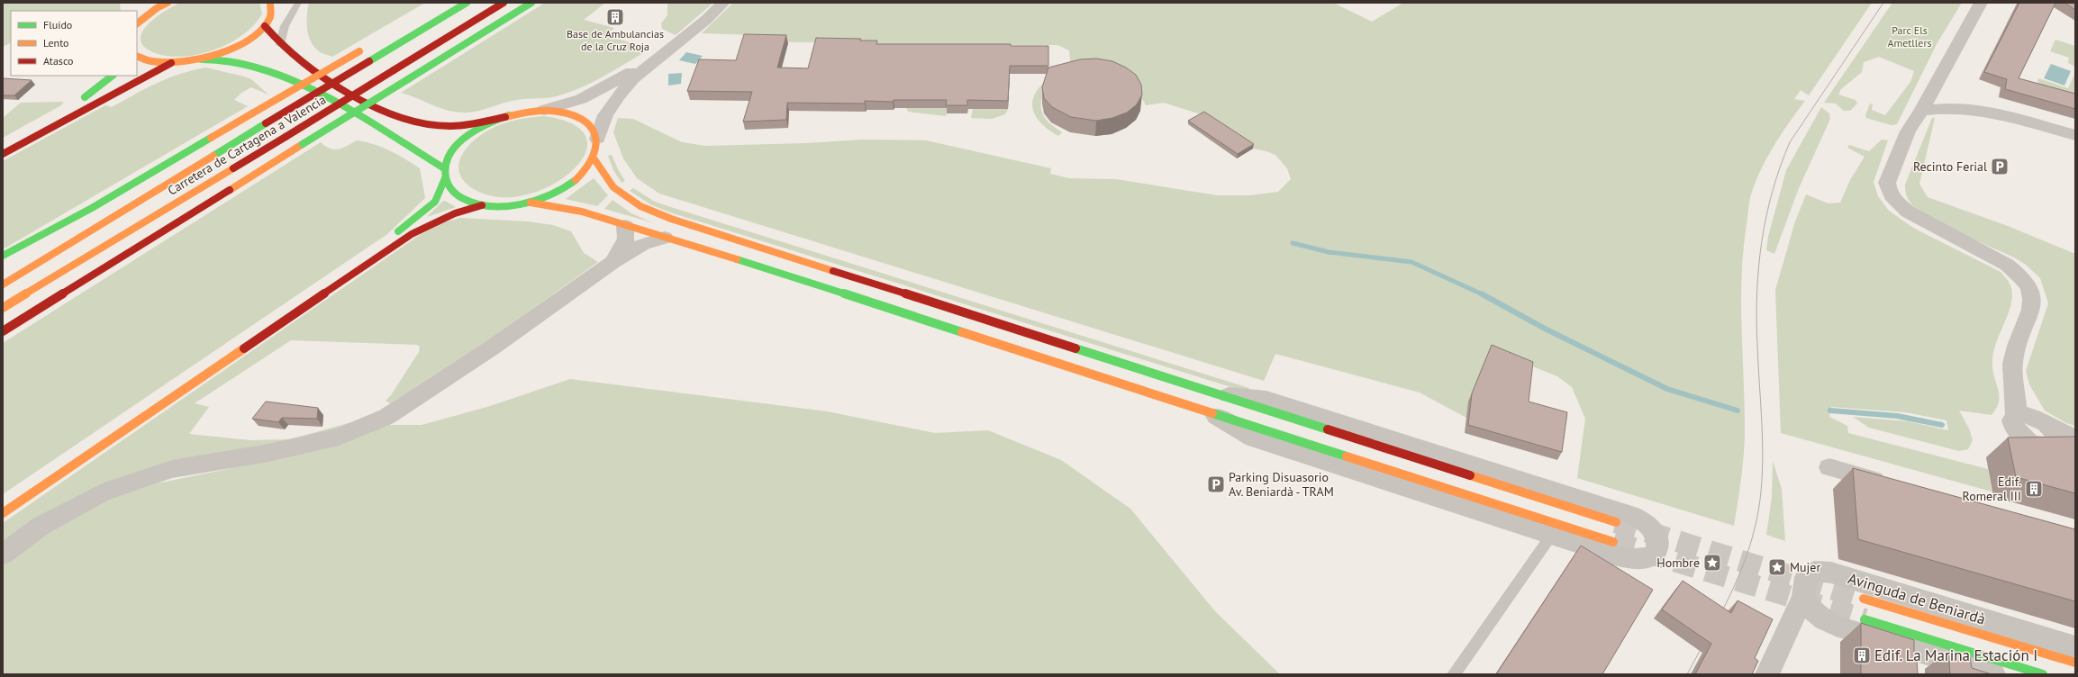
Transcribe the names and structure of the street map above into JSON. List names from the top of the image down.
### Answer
{
  "streets": {
    "main road": ["Carretera de Cartagena a Valencia", "Avinguda de Beniardà"]
  },
  "parks": ["Parc Els Ametllers"],
  "places": {
    "building": ["Base de Ambulancias de la Cruz Roja", "Edif. Romeral III", "Edif. La Marina Estación I"],
    "parking": ["Recinto Ferial", "Parking Disuasorio Av. Beniardà - TRAM"],
    "place": ["Hombre", "Mujer"]
  },
  "legend": ["Fluido", "Lento", "Atasco"]
}
